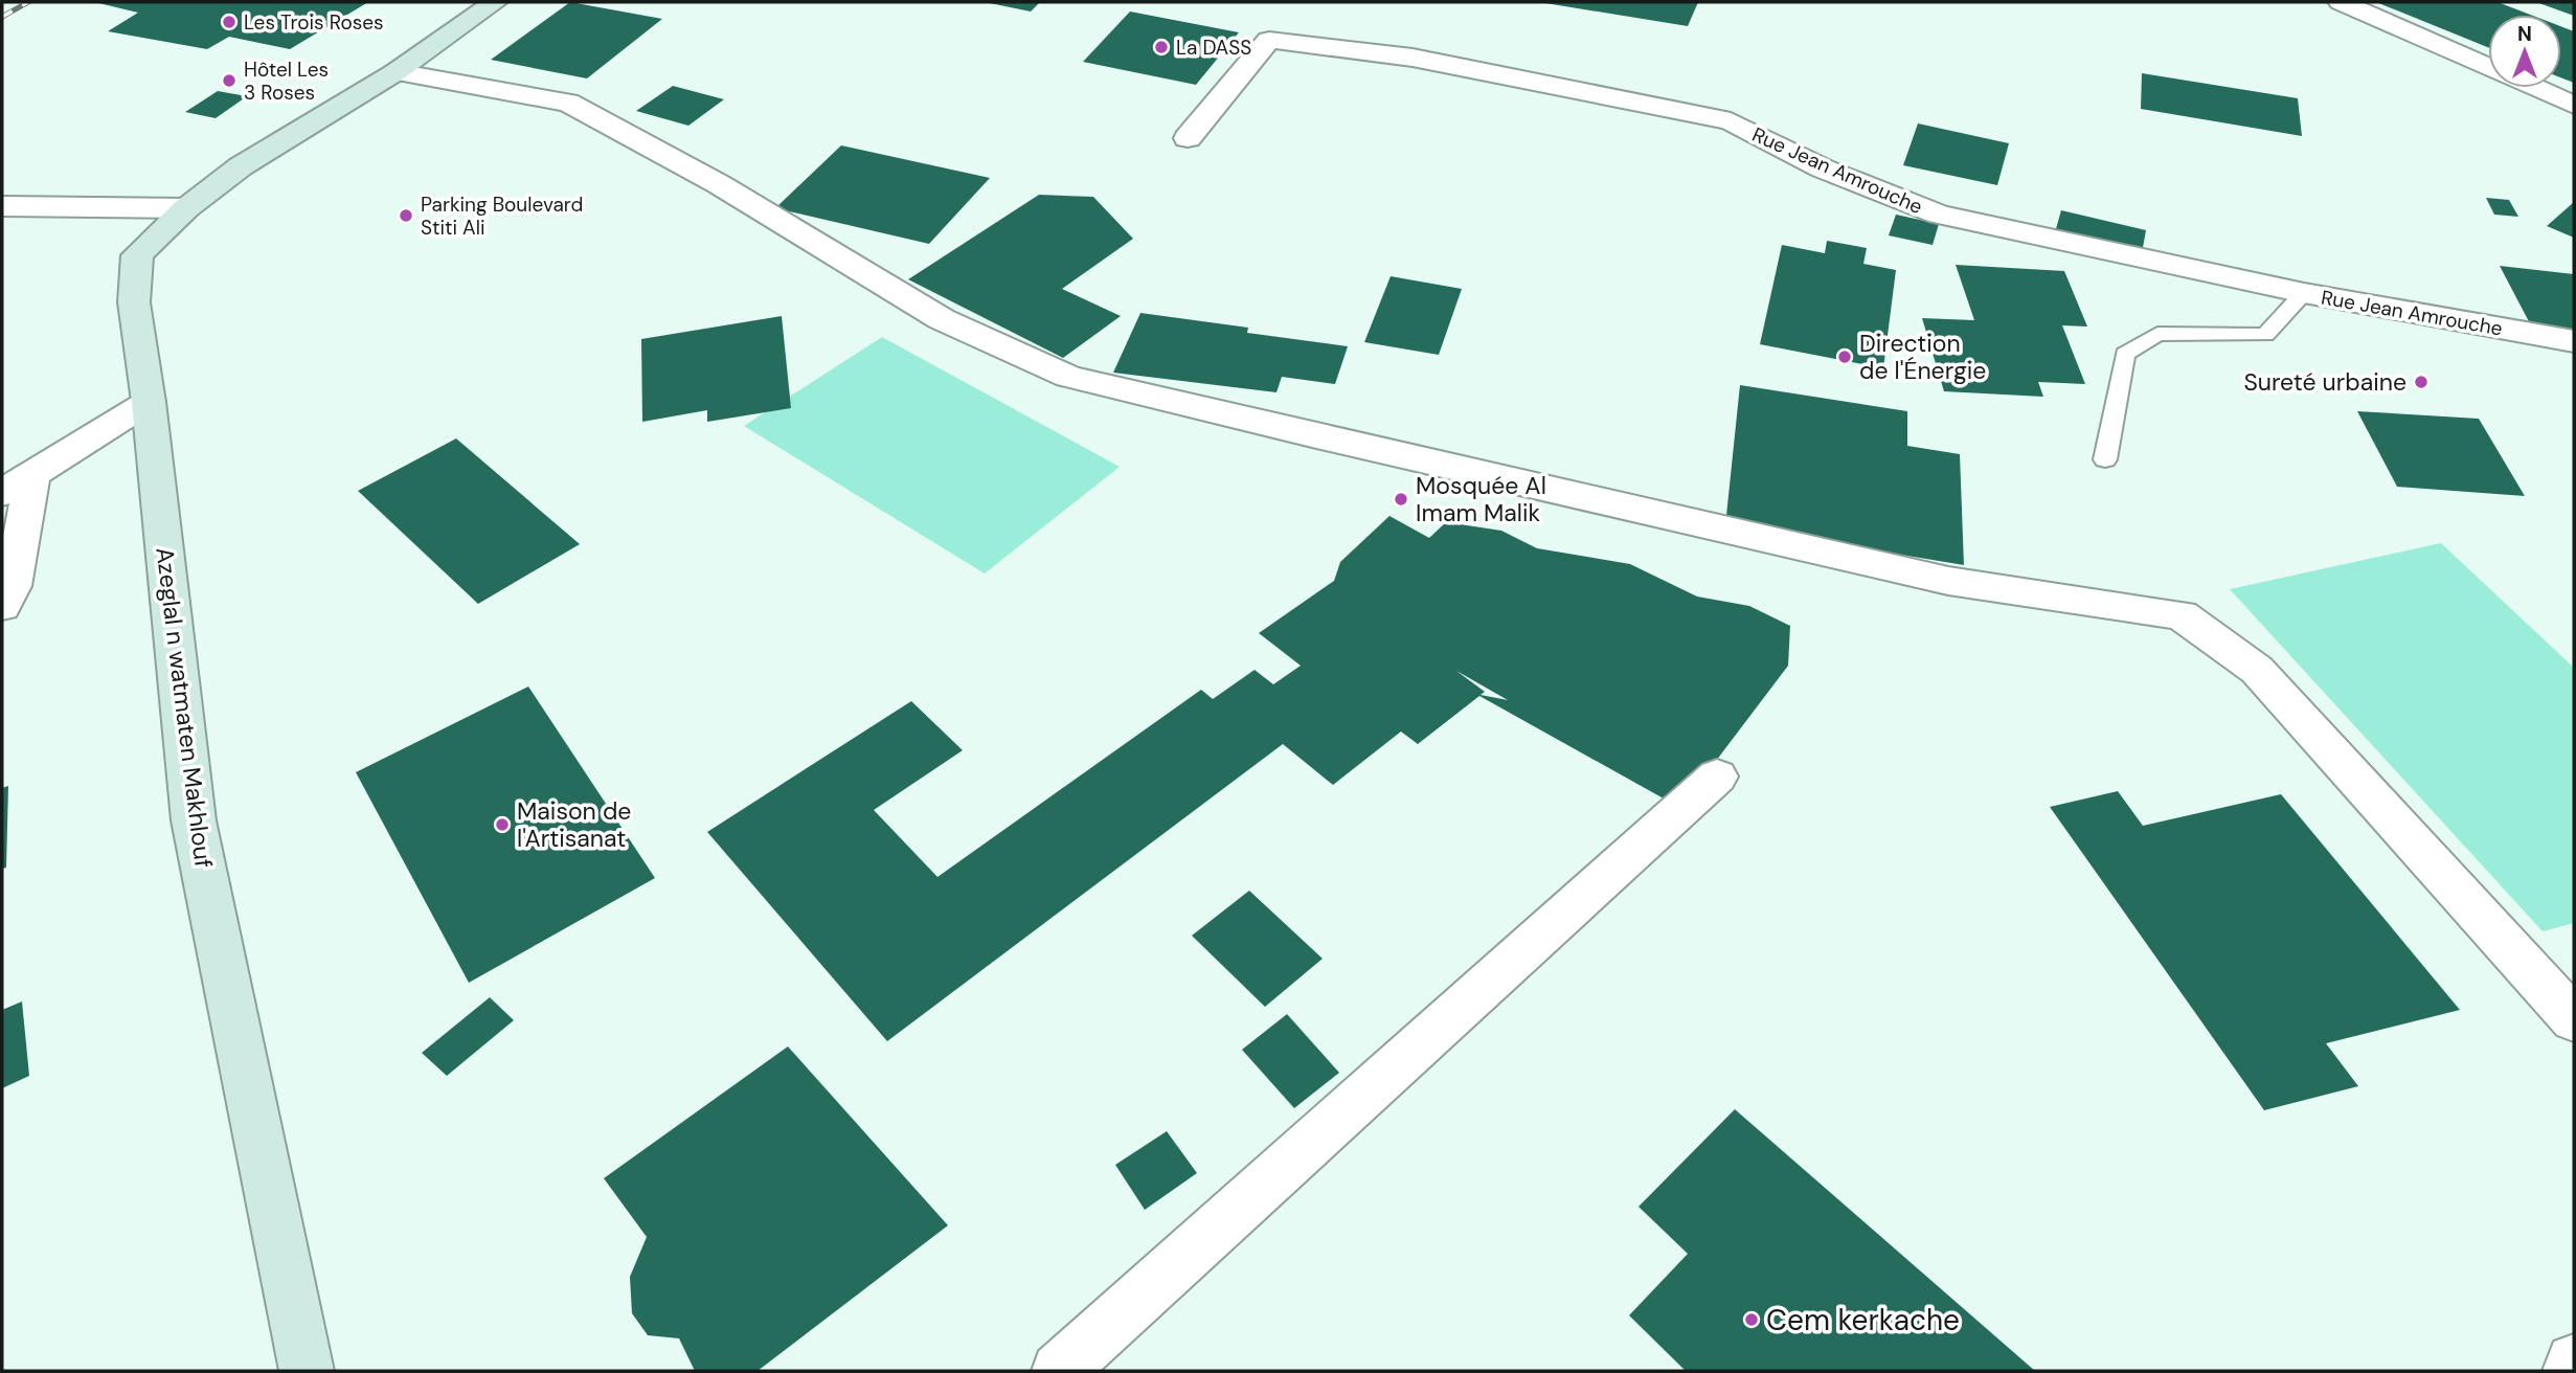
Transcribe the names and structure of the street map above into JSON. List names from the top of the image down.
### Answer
{
  "streets": {
    "main road": ["Azeglal n watmaten Makhlouf"],
    "street": ["Rue Jean Amrouche"]
  },
  "places": [
    "Les Trois Roses",
    "La DASS",
    "Hôtel Les 3 Roses",
    "Parking Boulevard Stiti Ali",
    "Direction de l'Énergie",
    "Sureté urbaine",
    "Mosquée Al Imam Malik",
    "Maison de l'Artisanat",
    "Cem kerkache"
  ],
  "north": "top"
}
